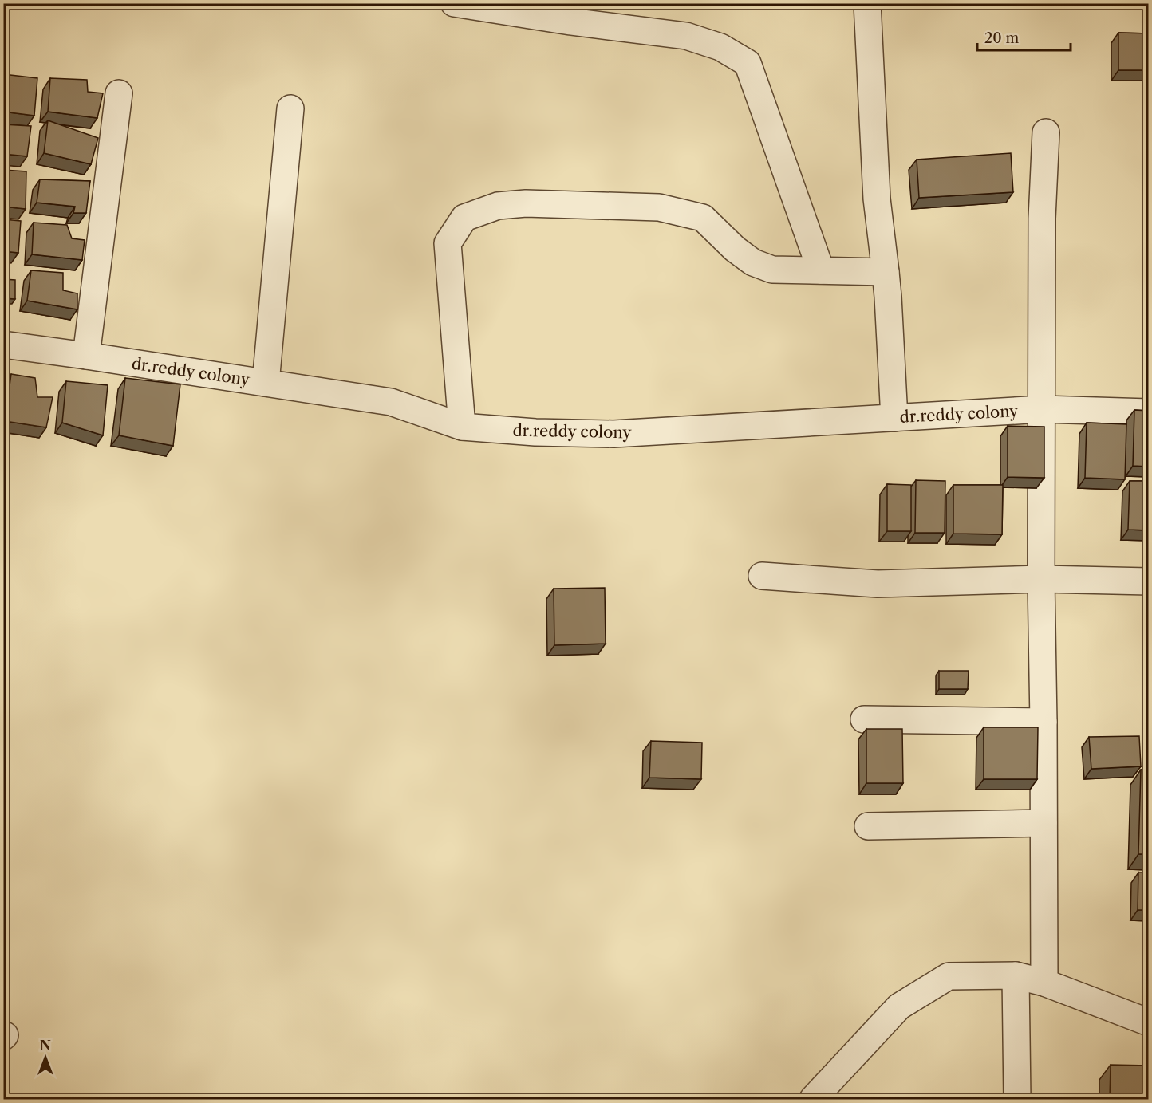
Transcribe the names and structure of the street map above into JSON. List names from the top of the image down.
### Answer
{
  "streets": {
    "street": ["dr.reddy colony"]
  },
  "scale_bar": "20 m",
  "north": "top"
}
